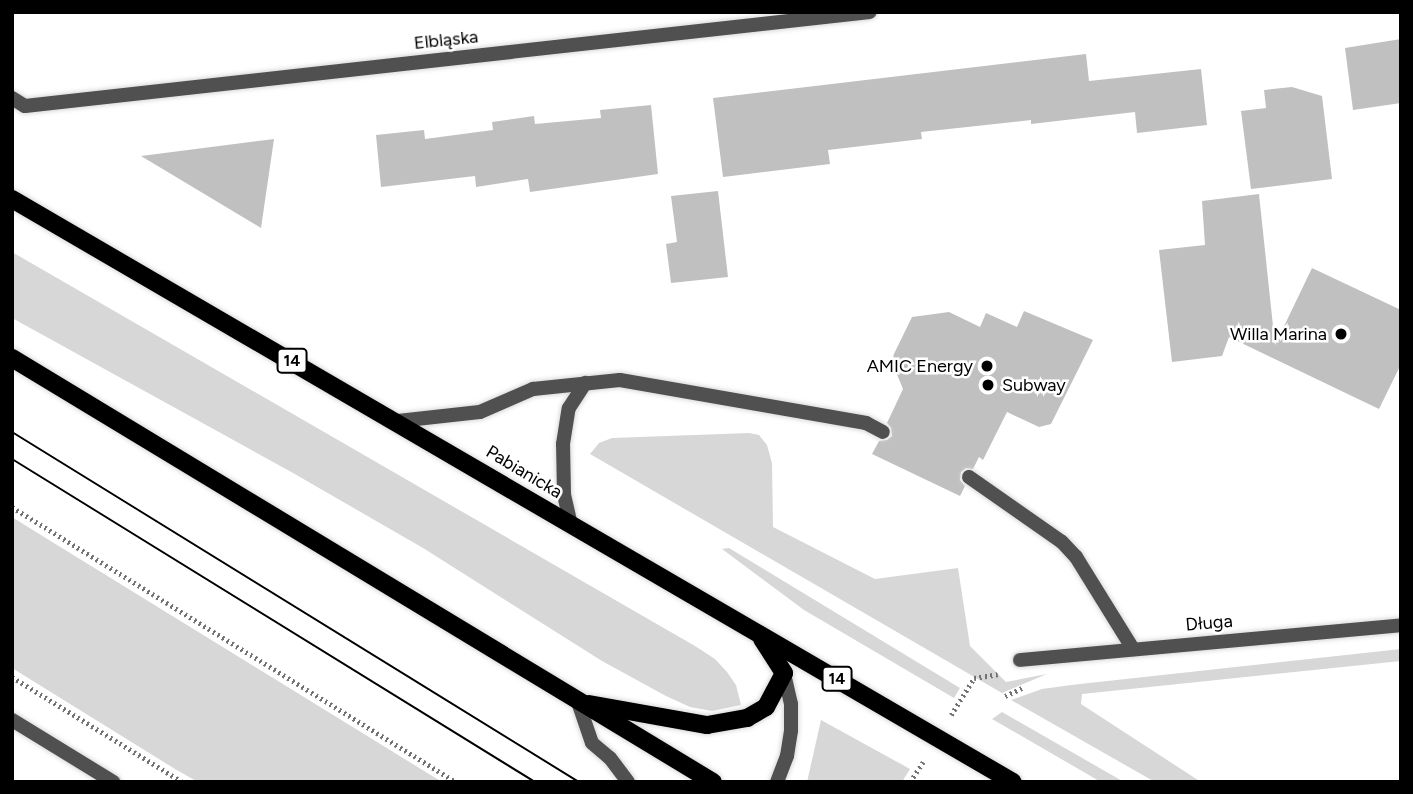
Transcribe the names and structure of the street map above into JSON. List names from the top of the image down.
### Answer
{
  "streets": {
    "main road": ["14", "Pabianicka"],
    "street": ["Elbląska", "Długa"]
  },
  "places": ["Willa Marina", "AMIC Energy", "Subway"]
}
